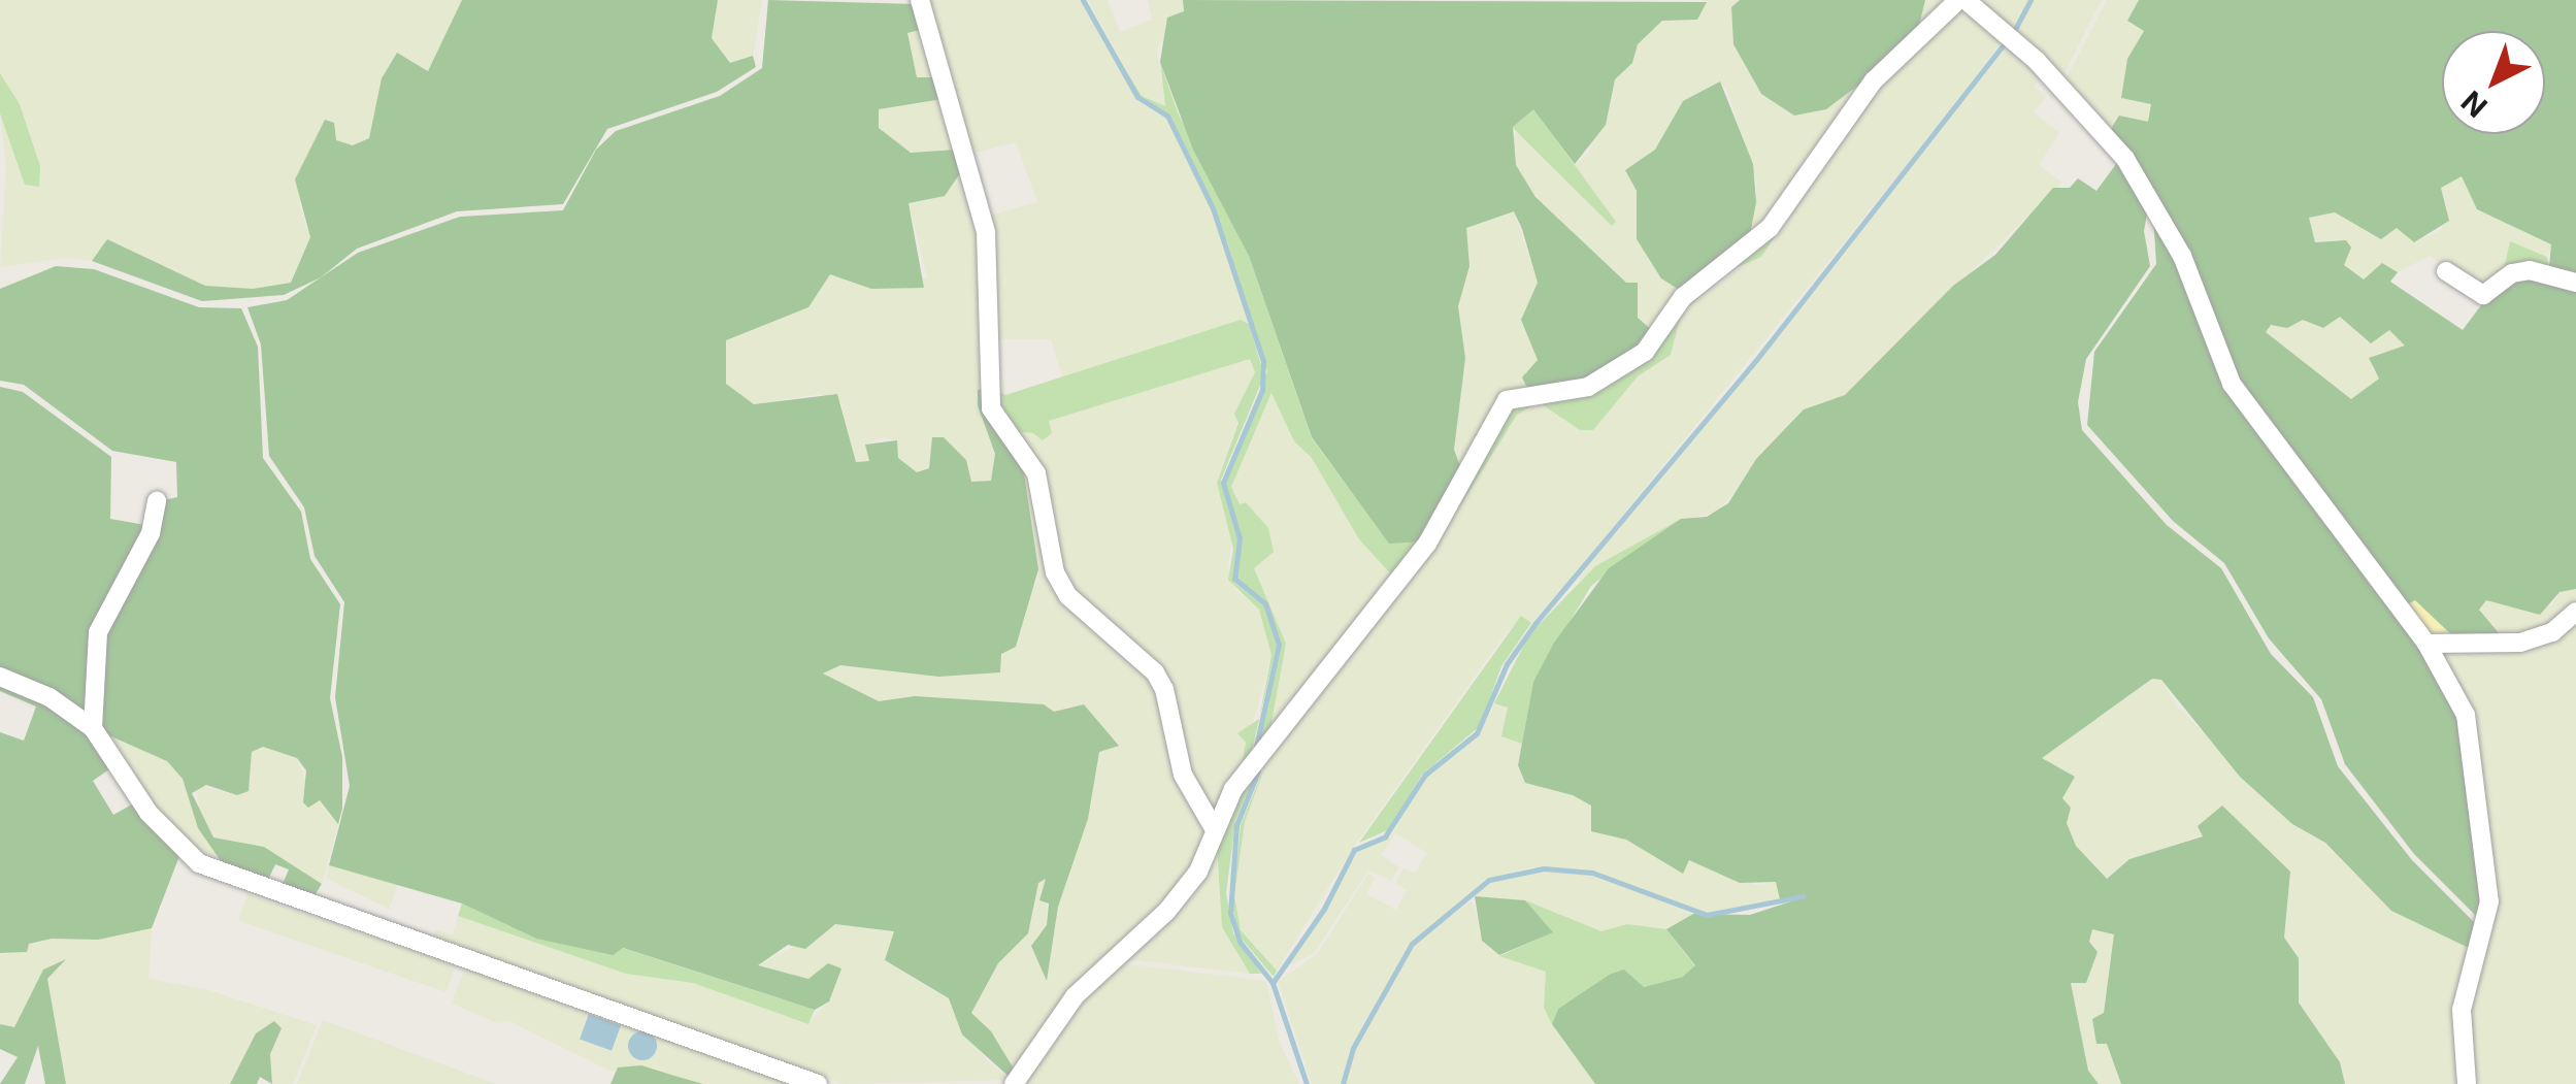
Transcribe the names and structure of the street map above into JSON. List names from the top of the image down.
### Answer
{
  "north": "bottom left"
}
